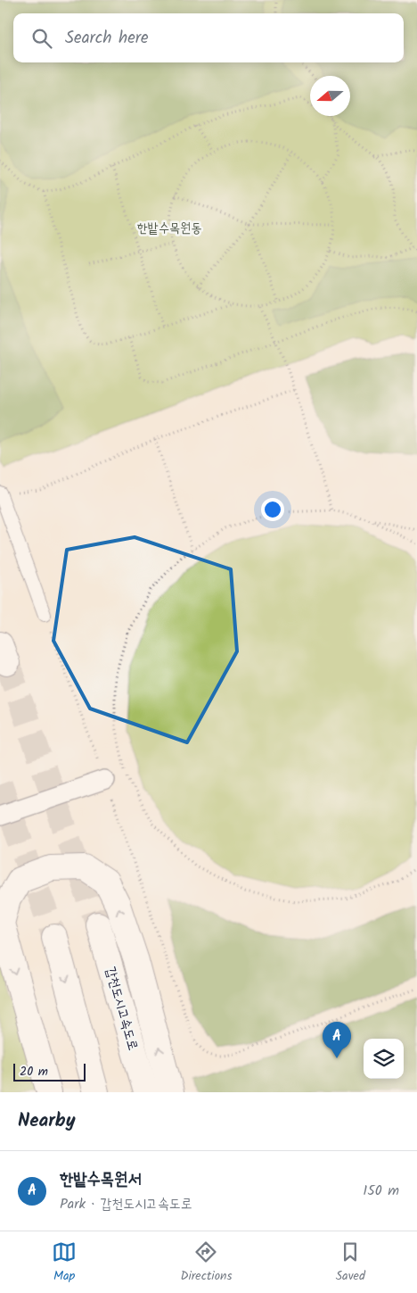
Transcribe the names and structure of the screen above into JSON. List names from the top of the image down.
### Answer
{
  "streets": {
    "main road": ["갑천도시고속도로"]
  },
  "parks": ["한밭수목원동"],
  "scale_bar": "20 m",
  "north": "left",
  "page": {
    "search": "Search here",
    "pins": "A",
    "scale": "20 m",
    "heading": "Nearby",
    "list": [
      {
        "mark": "A",
        "name": "한밭수목원서",
        "note": "Park · 갑천도시고속도로",
        "value": "150 m"
      }
    ],
    "nav": ["Map", "Directions", "Saved"]
  }
}
